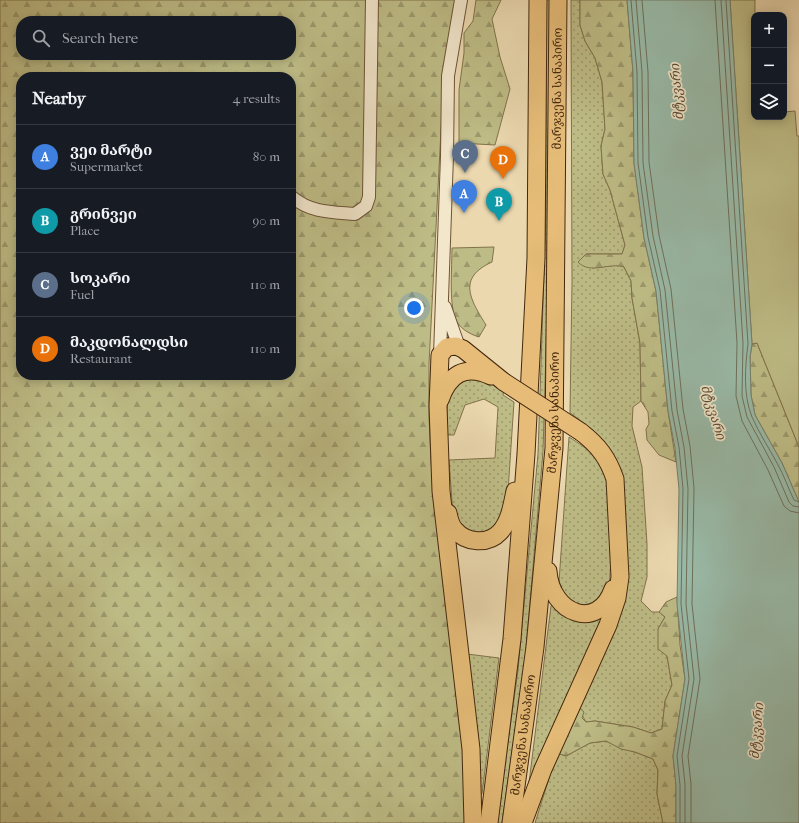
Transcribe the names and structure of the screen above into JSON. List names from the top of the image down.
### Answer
{
  "streets": {
    "highway": ["მარჯვენა სანაპირო"]
  },
  "water": ["მტკვარი"],
  "page": {
    "map_buttons": ["+", "−"],
    "search": "Search here",
    "heading": ["Nearby", "4 results"],
    "list": [
      {
        "mark": "A",
        "name": "ვეი მარტი",
        "note": "Supermarket",
        "value": "80 m"
      },
      {
        "mark": "B",
        "name": "გრინვეი",
        "note": "Place",
        "value": "90 m"
      },
      {
        "mark": "C",
        "name": "სოკარი",
        "note": "Fuel",
        "value": "110 m"
      },
      {
        "mark": "D",
        "name": "მაკდონალდსი",
        "note": "Restaurant",
        "value": "110 m"
      }
    ],
    "pins": [
      "C",
      "D",
      "A",
      "B"
    ]
  }
}
